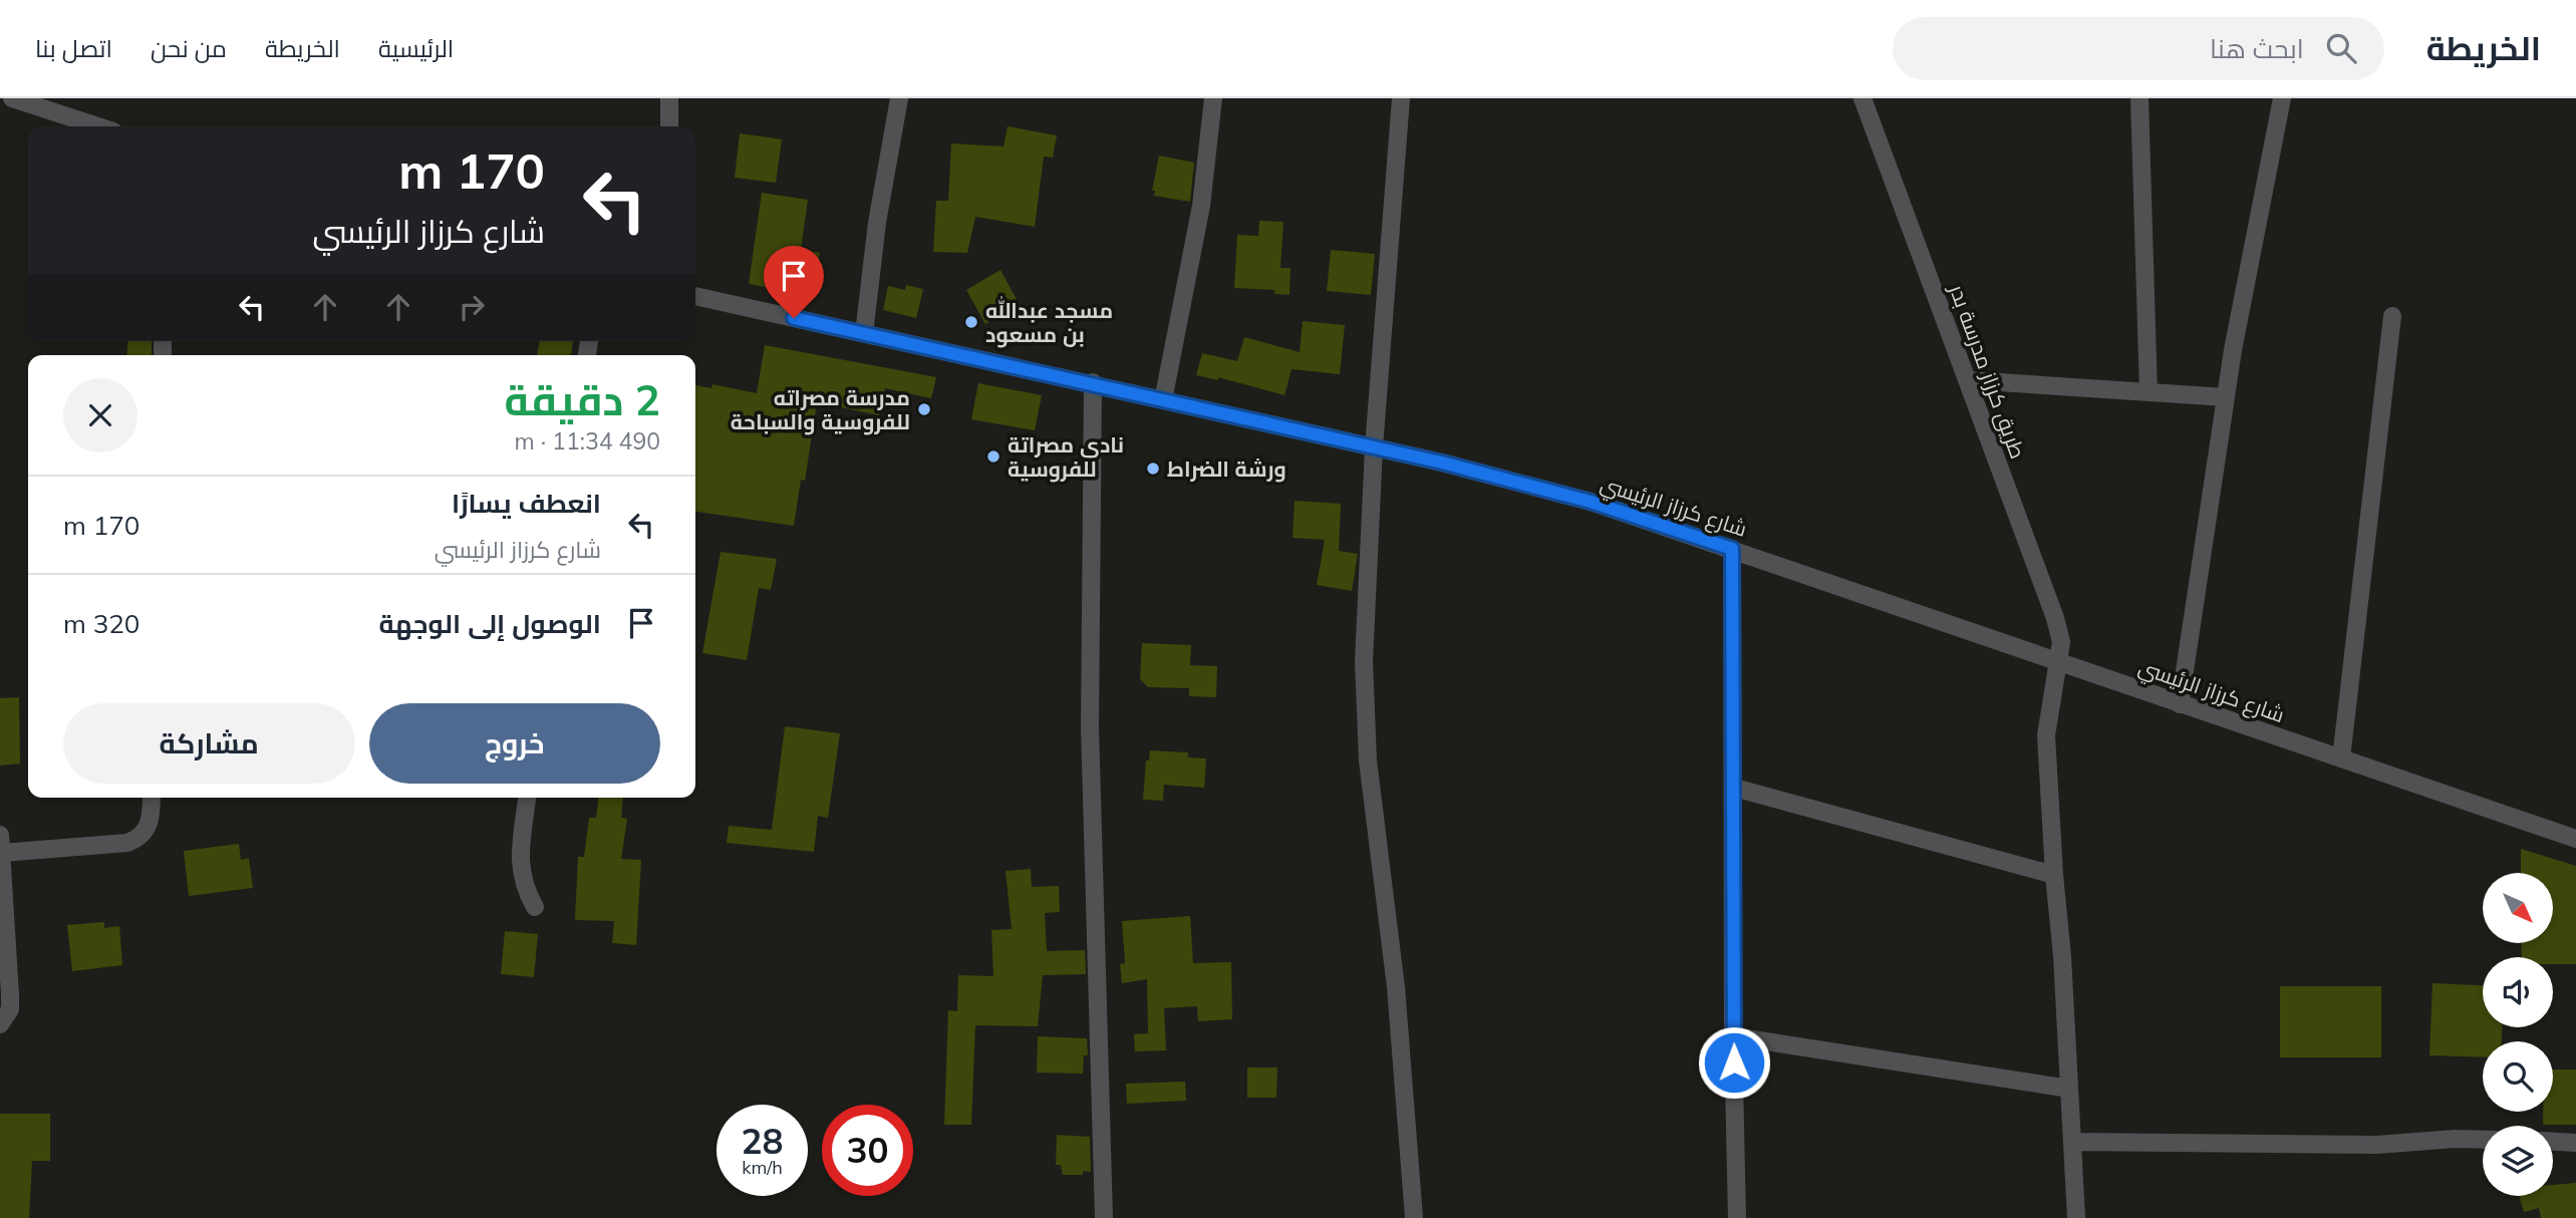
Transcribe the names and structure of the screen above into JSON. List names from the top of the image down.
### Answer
{
  "streets": {
    "street": ["طريق كرزاز مدرسة بدر", "شارع كرزاز الرئيسي"]
  },
  "crossings": [
    ["طريق كرزاز مدرسة بدر", "شارع كرزاز الرئيسي"]
  ],
  "places": [
    "مسجد عبدالله بن مسعود",
    "مدرسة مصراته للفروسية والسباحة",
    "نادي مصراتة للفروسية",
    "ورشة الضراط"
  ],
  "north": "bottom right",
  "page": {
    "header": "الخريطة",
    "search": "ابحث هنا",
    "nav": [
      "الرئيسية",
      "الخريطة",
      "من نحن",
      "اتصل بنا"
    ],
    "turn": ["170 m", "شارع كرزاز الرئيسي"],
    "heading": ["2 دقيقة", "490 m · 11:34"],
    "list": [
      {
        "name": "انعطف يسارًا",
        "note": "شارع كرزاز الرئيسي",
        "value": "170 m"
      },
      {
        "name": "الوصول إلى الوجهة",
        "value": "320 m"
      }
    ],
    "buttons": ["خروج", "مشاركة"],
    "speed": "28 km/h",
    "limit": "30"
  }
}
